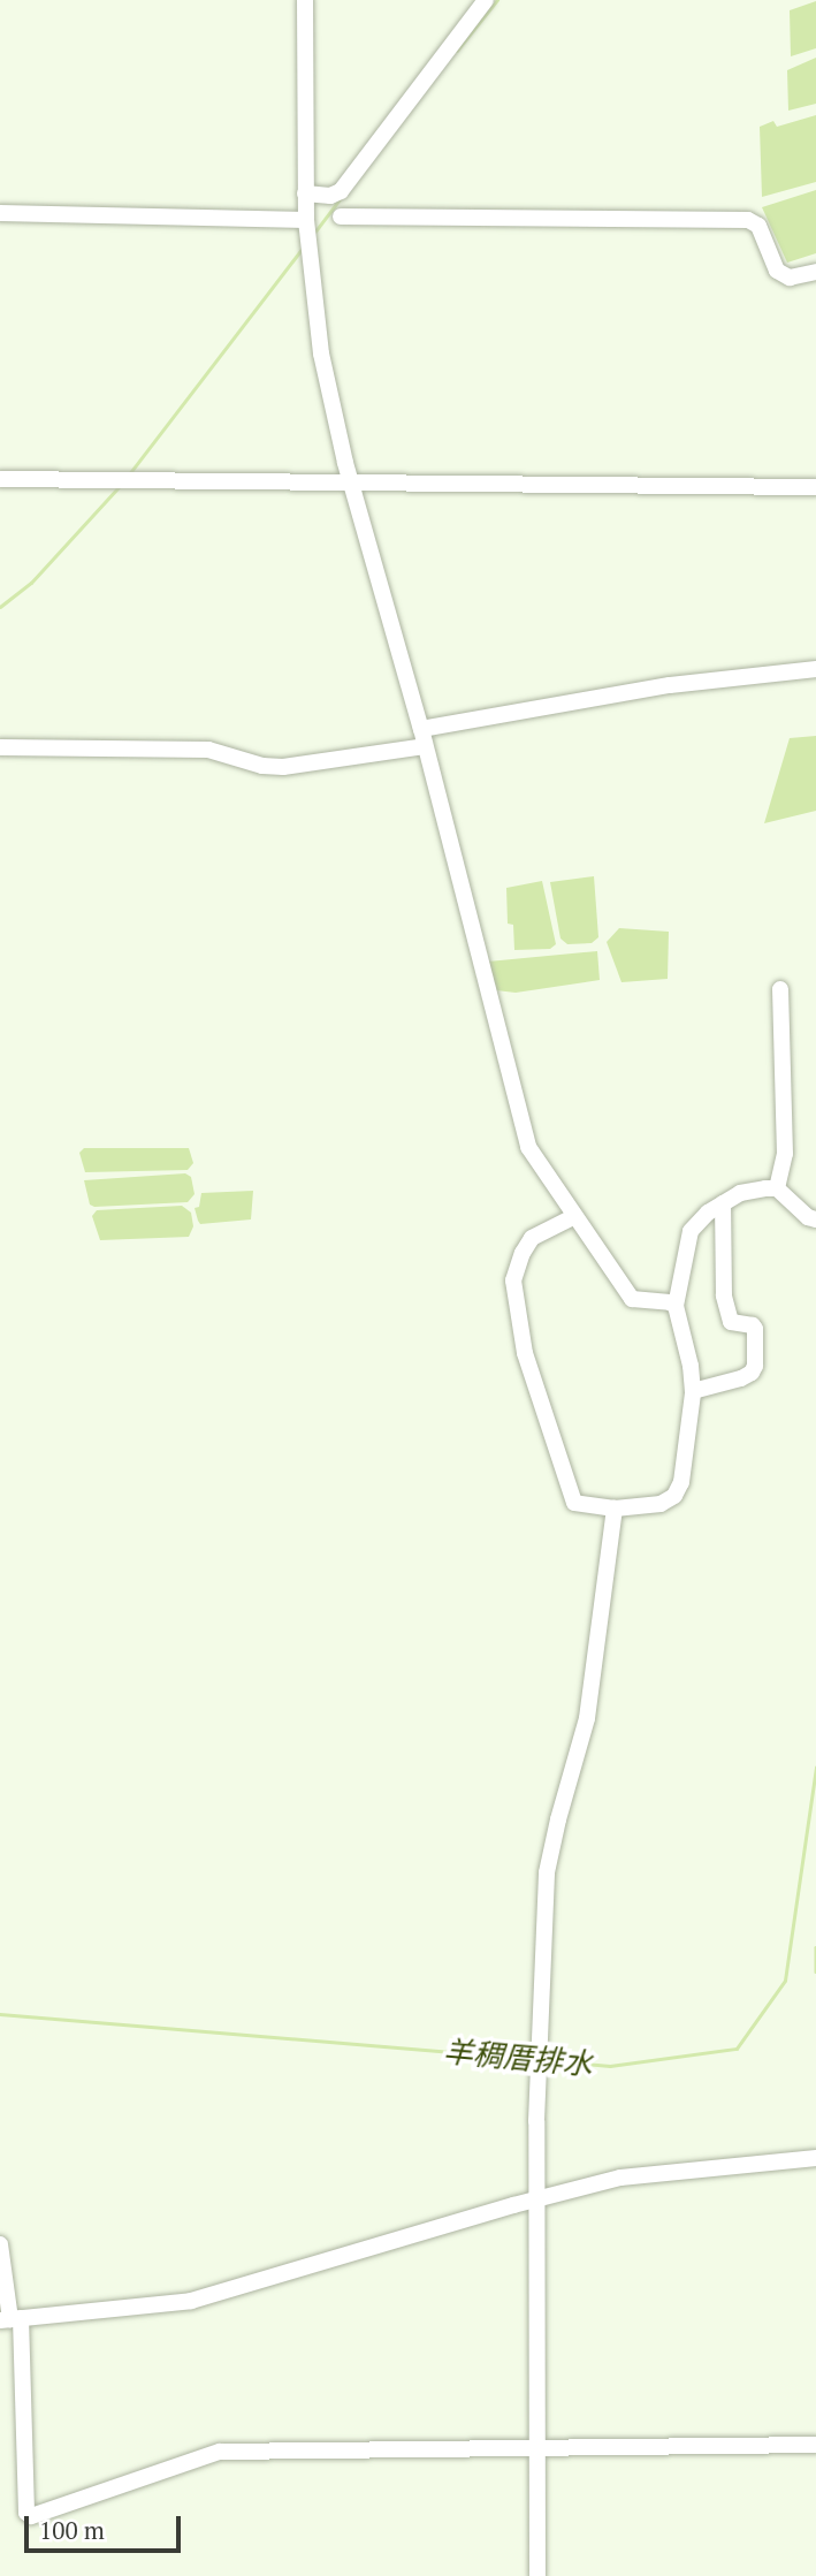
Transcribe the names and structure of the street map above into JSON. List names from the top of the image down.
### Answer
{
  "water": ["羊稠厝排水"],
  "scale_bar": "100 m"
}
